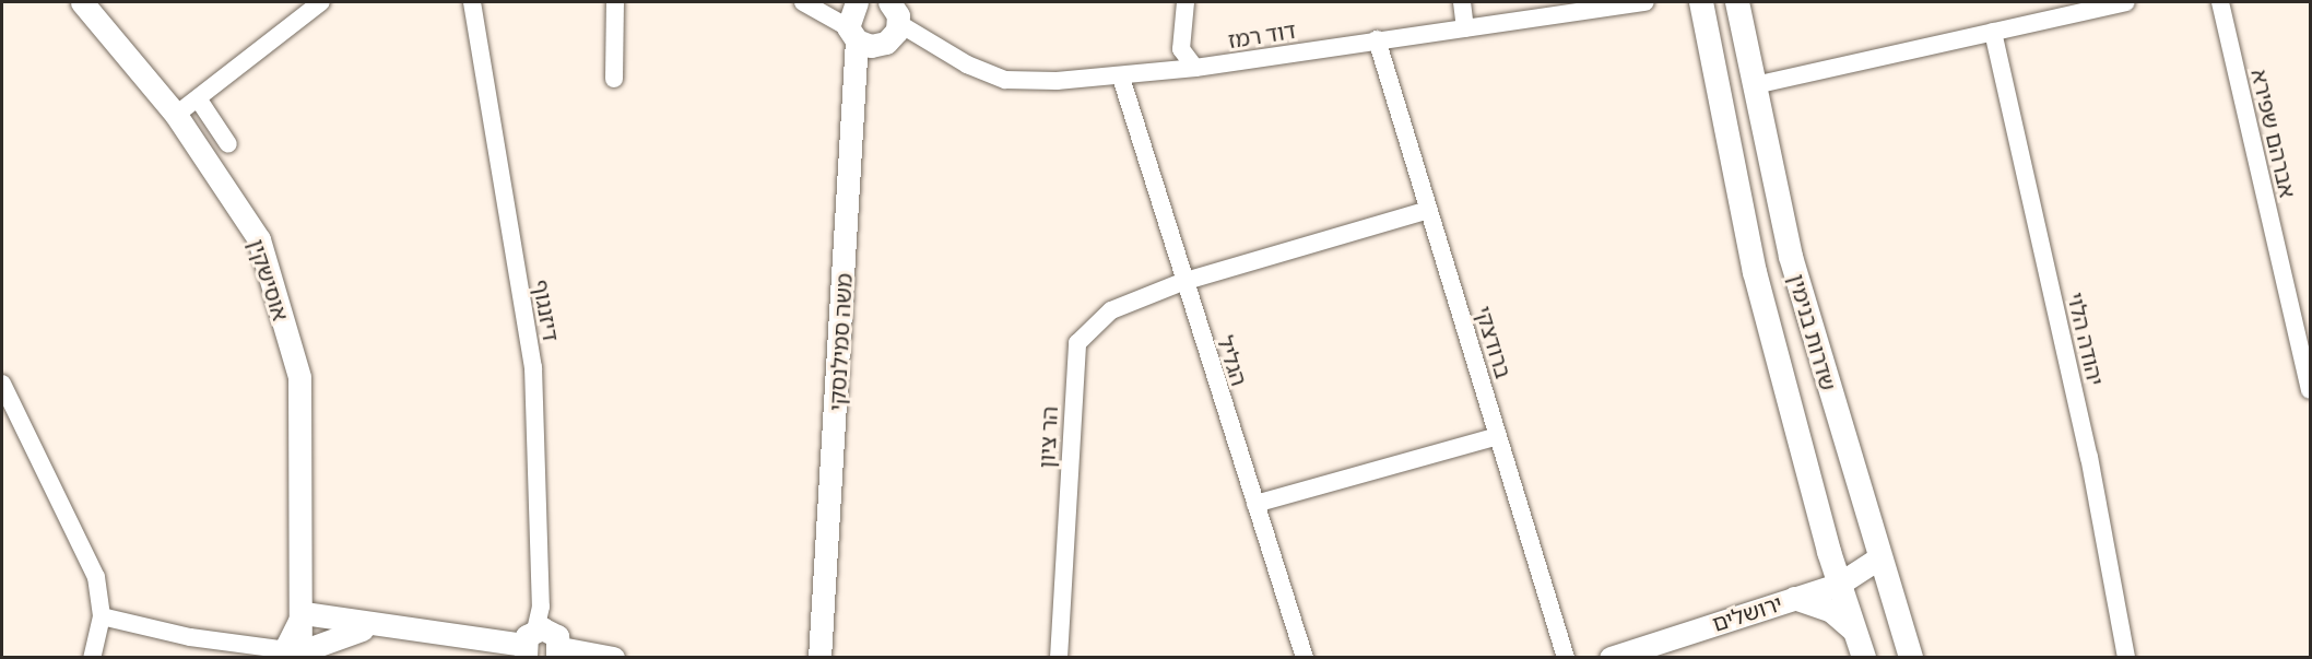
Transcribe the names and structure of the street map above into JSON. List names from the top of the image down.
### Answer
{
  "streets": {
    "main road": ["שדרות בנימין"],
    "street": [
      "דוד רמז",
      "אברהם שפירא",
      "אוסישקין",
      "דיזנגוף",
      "יהודה הלוי",
      "משה סמילנסקי",
      "ברודצקי",
      "הגליל",
      "הר ציון",
      "ירושלים"
    ]
  },
  "crossings": [
    ["דוד רמז", "ברודצקי"],
    ["דוד רמז", "הגליל"],
    ["שדרות בנימין", "ירושלים"],
    ["ברודצקי", "הר ציון"],
    ["הגליל", "הר ציון"]
  ]
}
